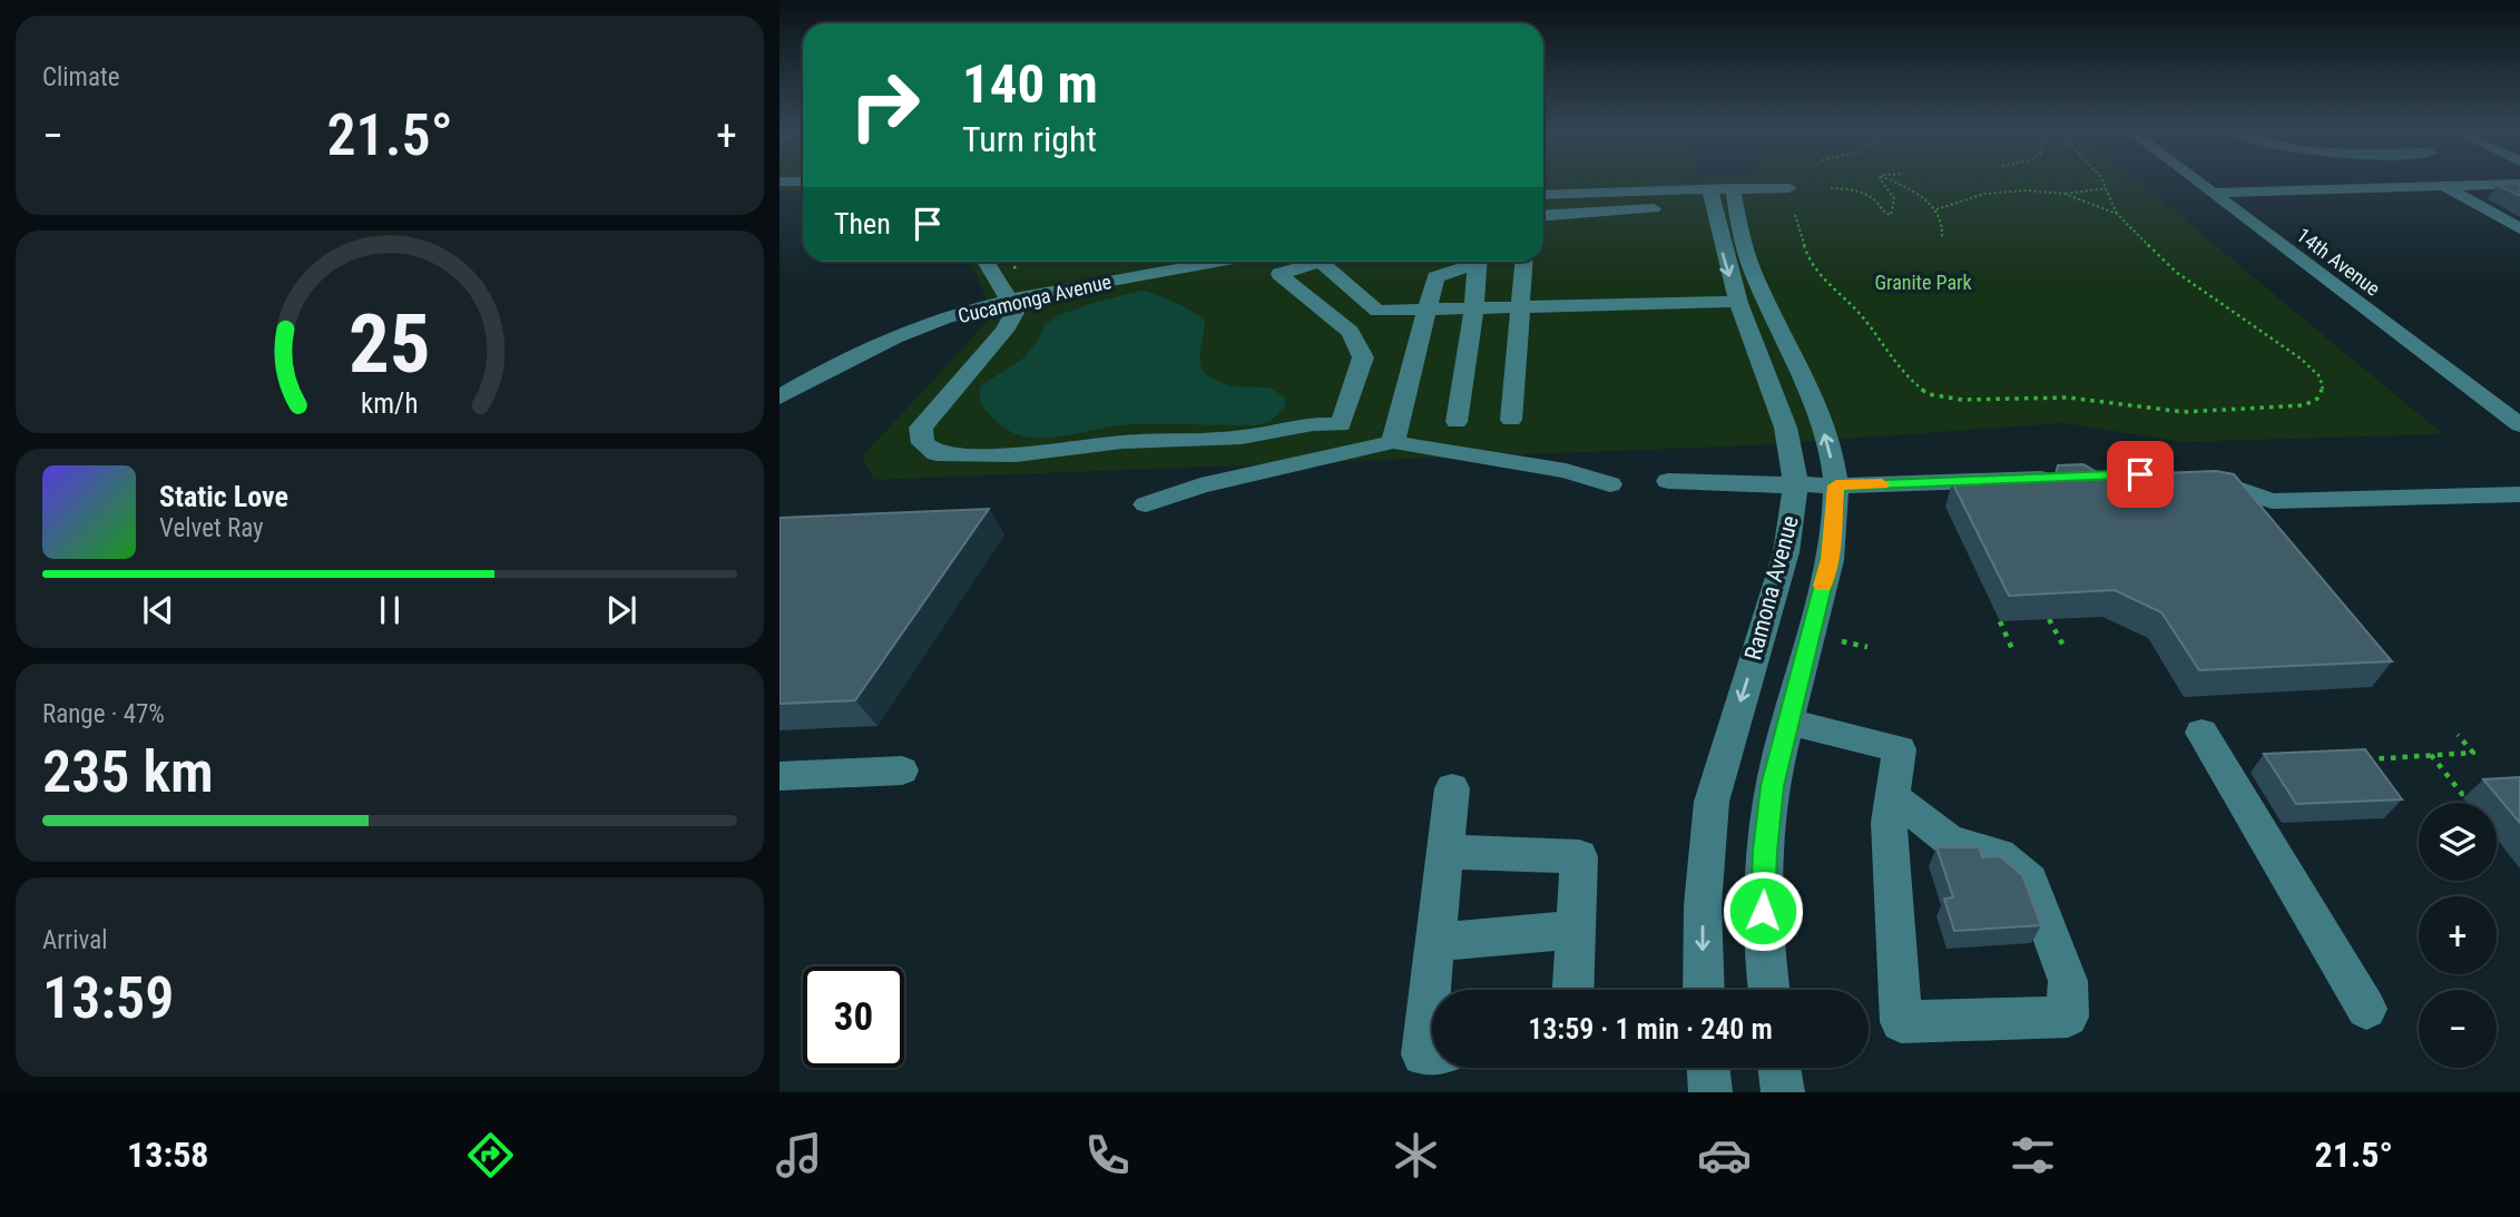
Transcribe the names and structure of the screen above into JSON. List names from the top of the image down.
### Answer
{
  "streets": {
    "street": ["14th Avenue", "Cucamonga Avenue", "Ramona Avenue"]
  },
  "parks": ["Granite Park"],
  "page": {
    "tile": [
      "Climate",
      ["Range · 47%", "235 km"],
      ["Arrival", "13:59"]
    ],
    "turn": ["140 m", "Turn right"],
    "heat": ["−", "21.5°", "+"],
    "then": "Then",
    "song": ["Static Love", "Velvet Ray"],
    "map_buttons": ["+", "−"],
    "limit": "30",
    "trip": "13:59 · 1 min · 240 m",
    "tabs": ["13:58", "21.5°"],
    "gauge": ["25", "km/h"]
  }
}
